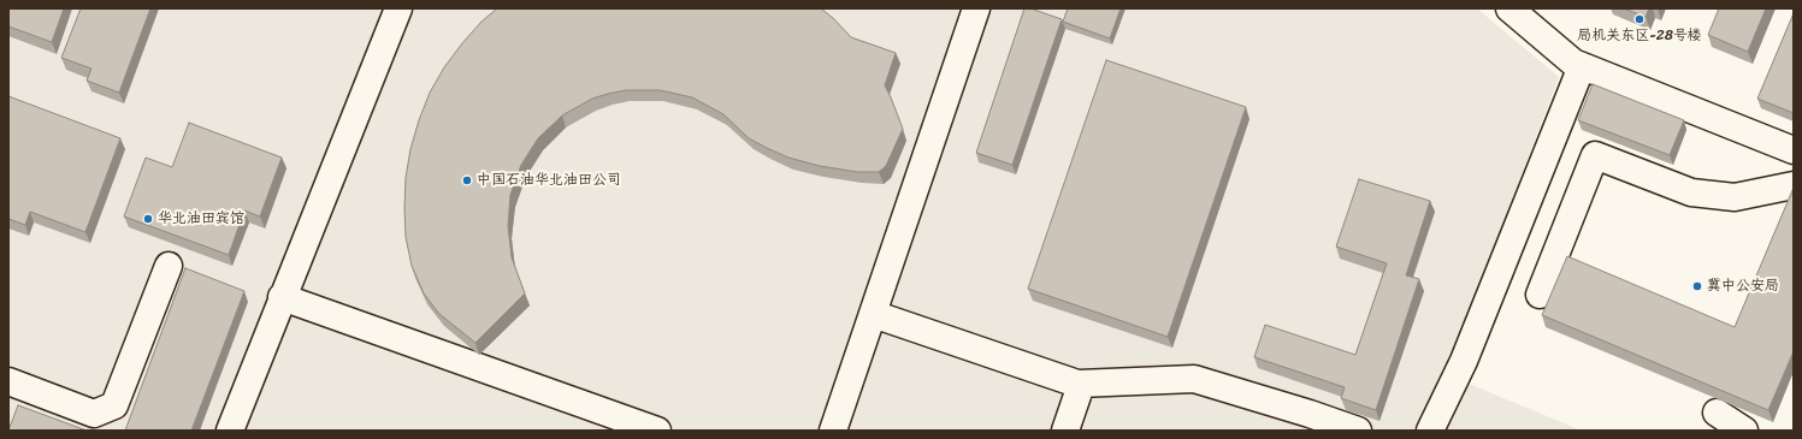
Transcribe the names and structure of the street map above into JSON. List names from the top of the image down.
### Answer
{
  "places": [
    "局机关东区-28号楼",
    "中国石油华北油田公司",
    "华北油田宾馆",
    "冀中公安局"
  ]
}
